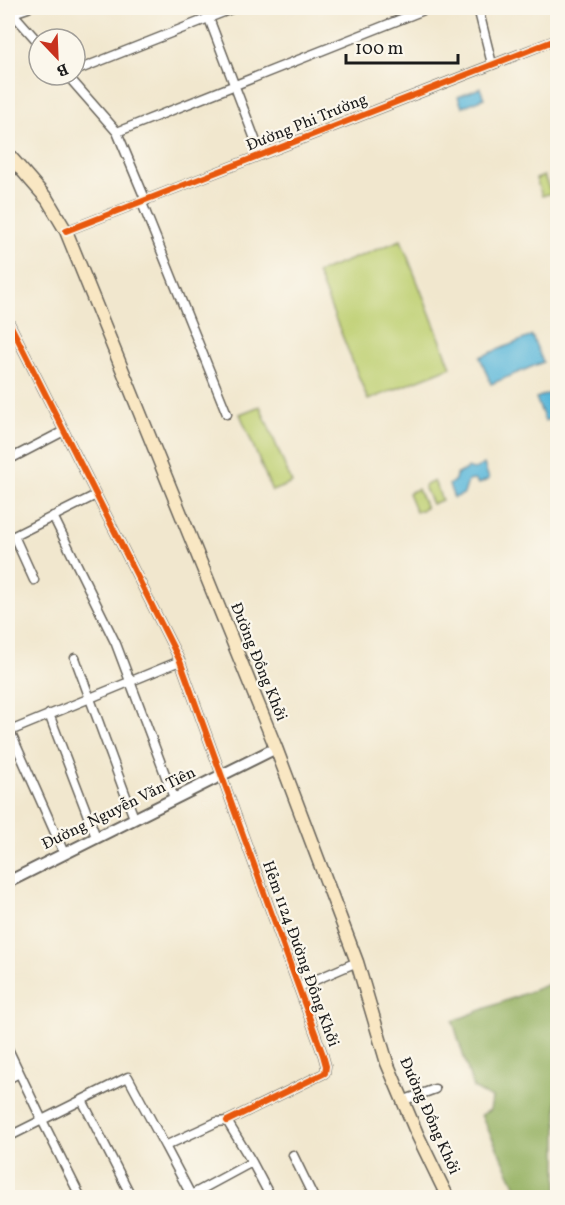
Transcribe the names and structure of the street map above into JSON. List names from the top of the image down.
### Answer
{
  "streets": {
    "main road": ["Đường Đồng Khởi"],
    "street": ["Đường Phi Trường", "Đường Nguyễn Văn Tiên", "Hẻm 1124 Đường Đồng Khởi"]
  },
  "crossings": [
    ["Đường Phi Trường", "Đường Đồng Khởi"],
    ["Đường Đồng Khởi", "Đường Nguyễn Văn Tiên"],
    ["Đường Nguyễn Văn Tiên", "Hẻm 1124 Đường Đồng Khởi"]
  ],
  "scale_bar": "100 m",
  "north": "bottom right"
}
